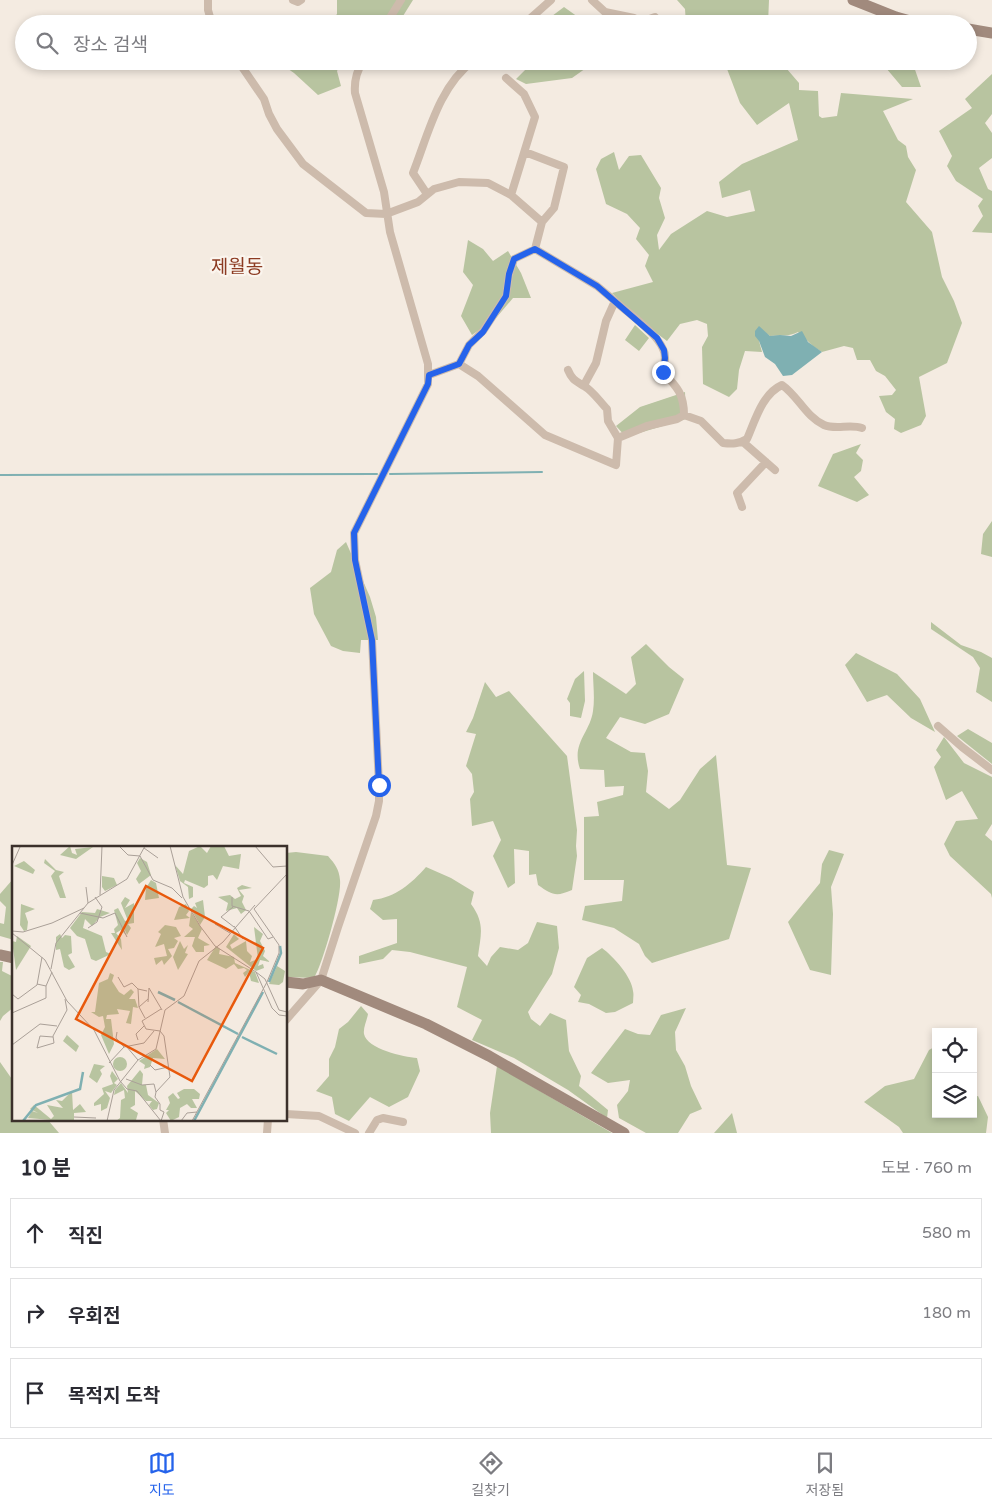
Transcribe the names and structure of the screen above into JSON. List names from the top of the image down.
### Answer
{
  "districts": ["제월동"],
  "page": {
    "search": "장소 검색",
    "heading": ["10 분", "도보 · 760 m"],
    "list": [
      ["직진", "580 m"],
      ["우회전", "180 m"],
      "목적지 도착"
    ],
    "nav": ["지도", "길찾기", "저장됨"]
  }
}
